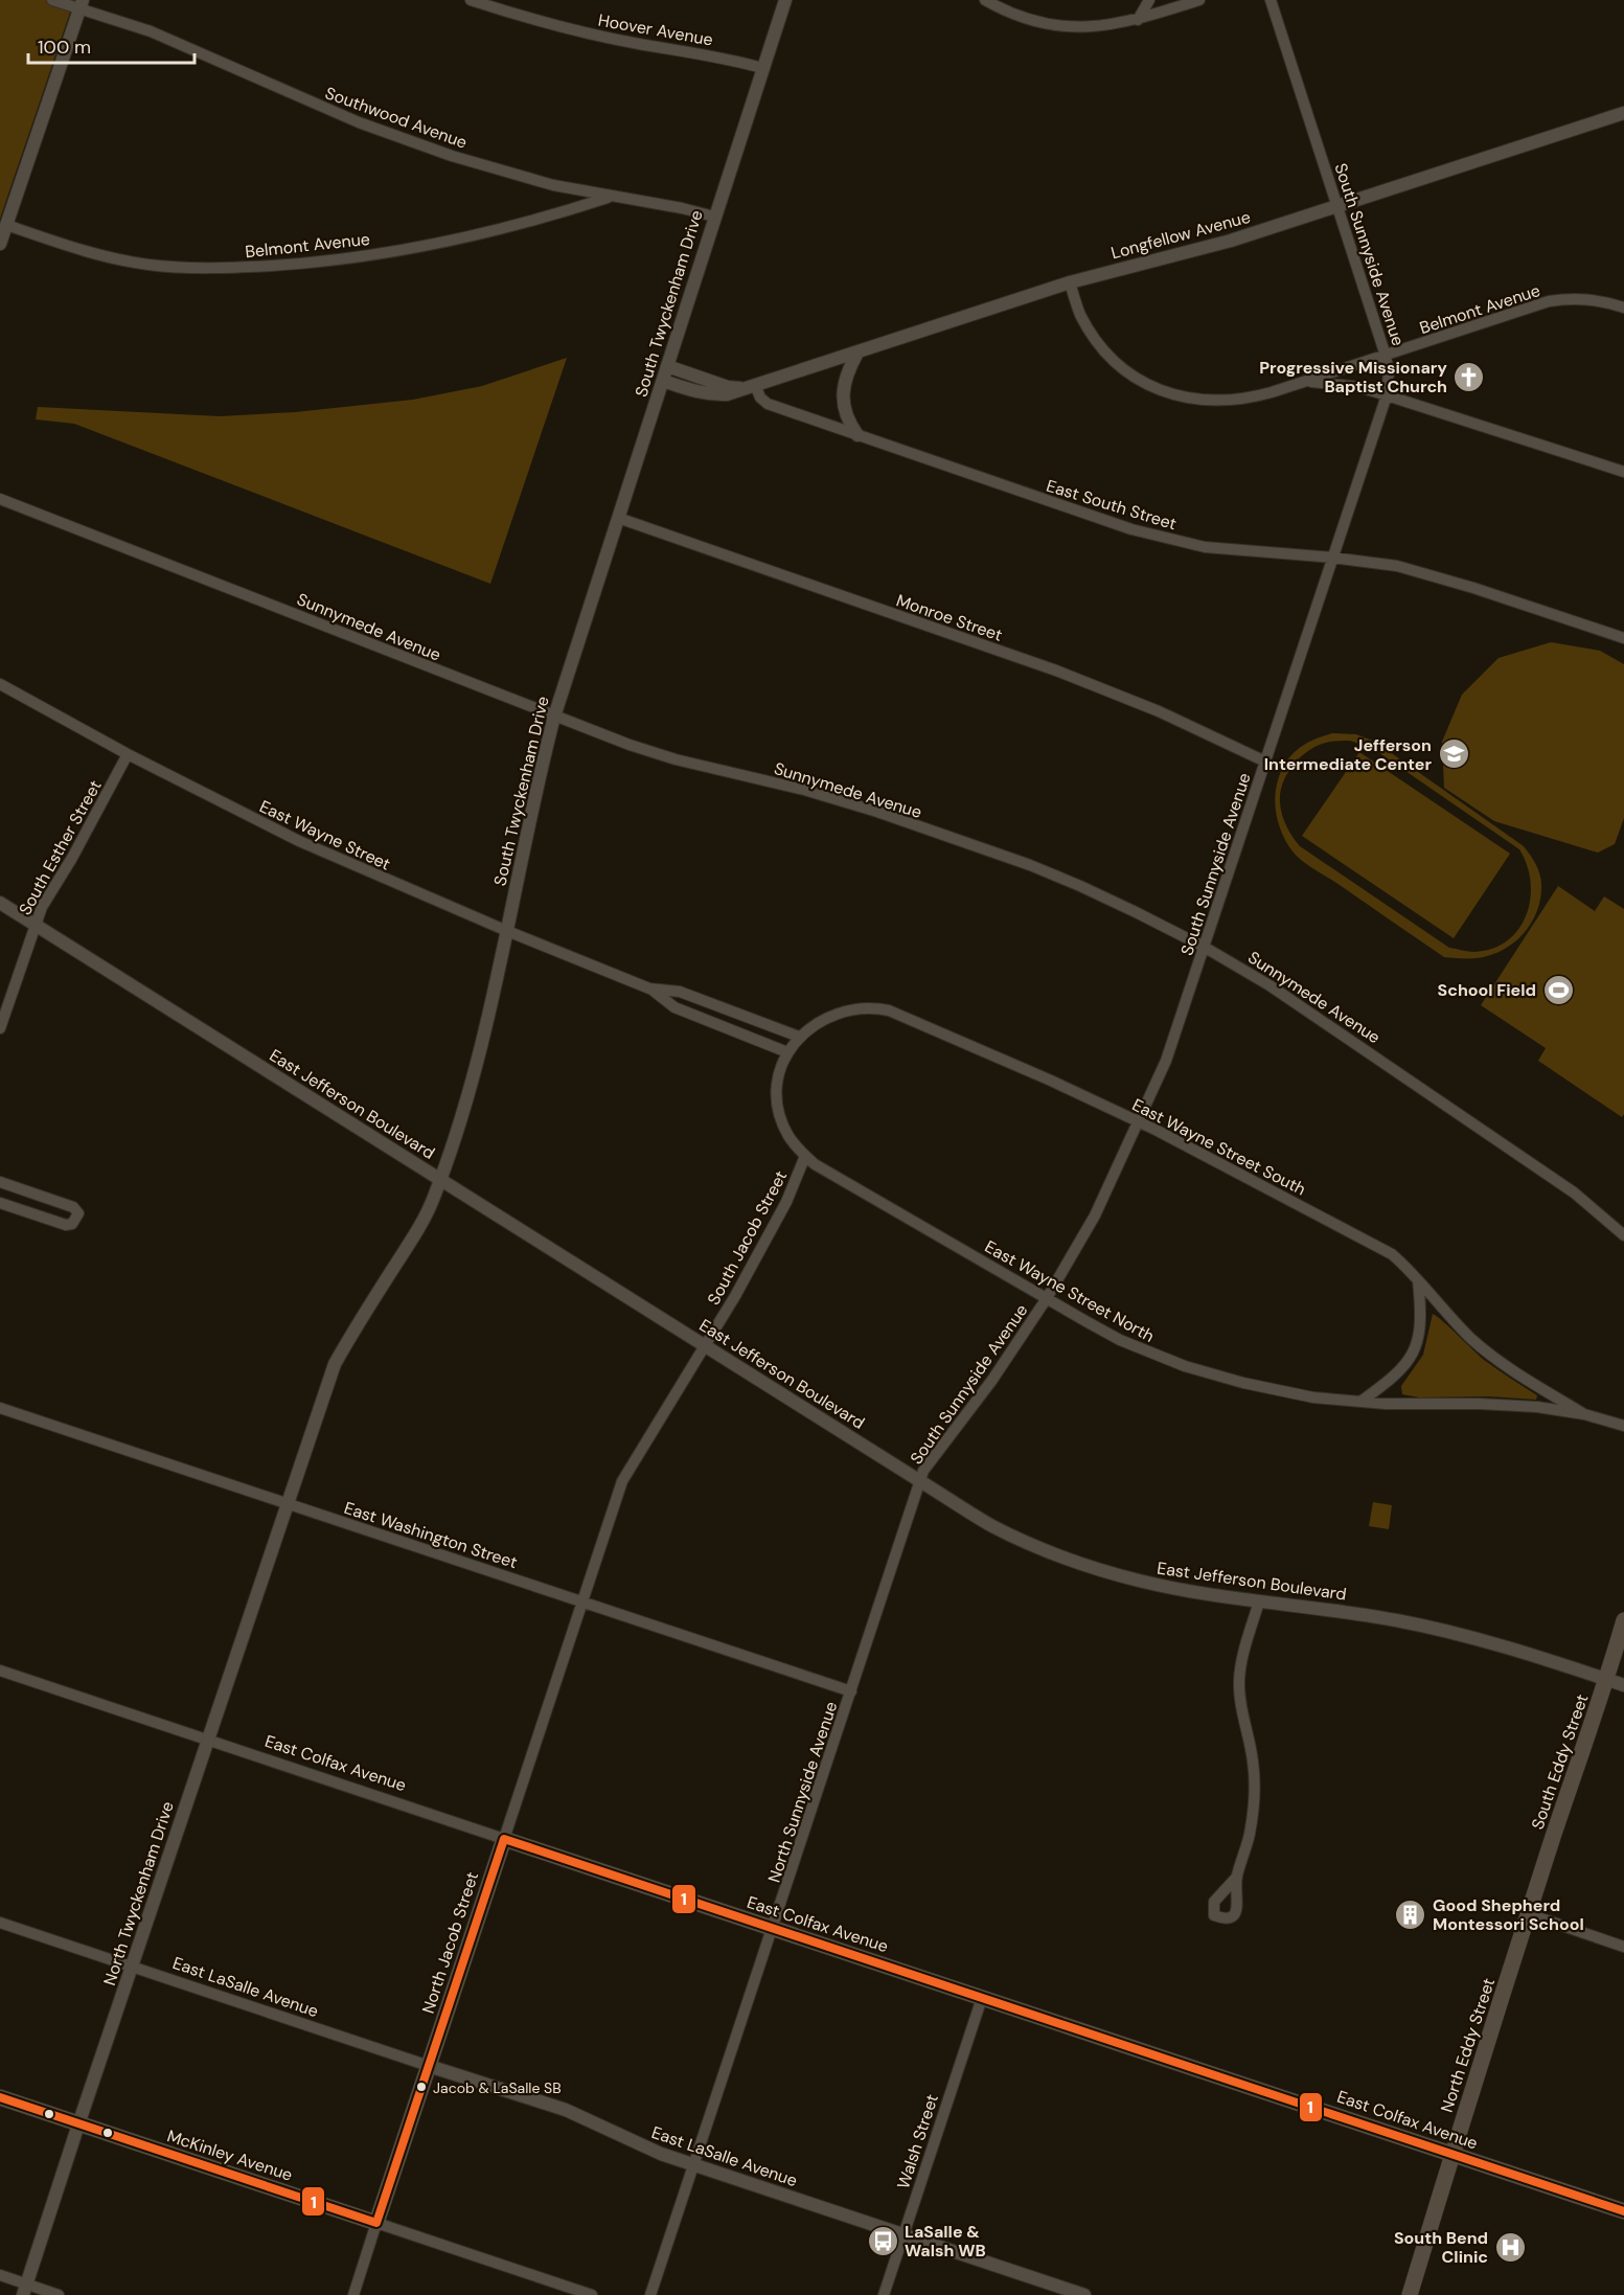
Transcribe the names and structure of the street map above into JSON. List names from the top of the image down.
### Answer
{
  "streets": {
    "main road": [
      "South Eddy Street",
      "East Colfax Avenue",
      "North Jacob Street",
      "North Eddy Street",
      "McKinley Avenue"
    ],
    "street": [
      "Hoover Avenue",
      "Southwood Avenue",
      "Longfellow Avenue",
      "Belmont Avenue",
      "South Sunnyside Avenue",
      "South Twyckenham Drive",
      "East South Street",
      "Monroe Street",
      "Sunnymede Avenue",
      "East Wayne Street",
      "South Esther Street",
      "East Jefferson Boulevard",
      "East Wayne Street South",
      "South Jacob Street",
      "East Wayne Street North",
      "East Washington Street",
      "North Sunnyside Avenue",
      "North Twyckenham Drive",
      "East LaSalle Avenue",
      "Walsh Street"
    ]
  },
  "crossings": [
    ["Hoover Avenue", "South Twyckenham Drive"],
    ["Southwood Avenue", "Belmont Avenue"],
    ["Southwood Avenue", "South Twyckenham Drive"],
    ["Longfellow Avenue", "Belmont Avenue"],
    ["Longfellow Avenue", "South Sunnyside Avenue"],
    ["Longfellow Avenue", "South Twyckenham Drive"],
    ["Longfellow Avenue", "East South Street"],
    ["Belmont Avenue", "South Sunnyside Avenue"],
    ["South Sunnyside Avenue", "East South Street"],
    ["South Sunnyside Avenue", "Monroe Street"],
    ["South Sunnyside Avenue", "Sunnymede Avenue"],
    ["South Sunnyside Avenue", "East Jefferson Boulevard"],
    ["South Sunnyside Avenue", "East Wayne Street South"],
    ["South Sunnyside Avenue", "East Wayne Street North"],
    ["South Sunnyside Avenue", "East Washington Street"],
    ["South Sunnyside Avenue", "North Sunnyside Avenue"],
    ["South Twyckenham Drive", "Monroe Street"],
    ["South Twyckenham Drive", "Sunnymede Avenue"],
    ["South Twyckenham Drive", "East Wayne Street"],
    ["South Twyckenham Drive", "East Jefferson Boulevard"],
    ["South Twyckenham Drive", "East Washington Street"],
    ["South Twyckenham Drive", "North Twyckenham Drive"],
    ["East Wayne Street", "South Esther Street"],
    ["East Wayne Street", "East Wayne Street South"],
    ["East Wayne Street", "East Wayne Street North"],
    ["South Esther Street", "East Jefferson Boulevard"],
    ["East Jefferson Boulevard", "South Jacob Street"],
    ["East Jefferson Boulevard", "South Eddy Street"],
    ["East Wayne Street South", "East Wayne Street North"],
    ["South Jacob Street", "East Wayne Street North"],
    ["South Jacob Street", "East Washington Street"],
    ["South Jacob Street", "North Jacob Street"],
    ["East Washington Street", "North Sunnyside Avenue"],
    ["East Washington Street", "North Twyckenham Drive"],
    ["East Washington Street", "North Jacob Street"],
    ["South Eddy Street", "North Eddy Street"],
    ["East Colfax Avenue", "North Sunnyside Avenue"],
    ["East Colfax Avenue", "North Twyckenham Drive"],
    ["East Colfax Avenue", "North Jacob Street"],
    ["East Colfax Avenue", "North Eddy Street"],
    ["East Colfax Avenue", "Walsh Street"],
    ["North Sunnyside Avenue", "East LaSalle Avenue"],
    ["North Twyckenham Drive", "East LaSalle Avenue"],
    ["North Twyckenham Drive", "McKinley Avenue"],
    ["North Jacob Street", "East LaSalle Avenue"],
    ["North Jacob Street", "McKinley Avenue"],
    ["East LaSalle Avenue", "Walsh Street"]
  ],
  "places": {
    "church": ["Progressive Missionary Baptist Church"],
    "school or university": ["Jefferson Intermediate Center"],
    "sports": ["School Field"],
    "building": ["Good Shepherd Montessori School"],
    "other": ["Jacob & LaSalle SB"],
    "bus stop": ["LaSalle & Walsh WB"],
    "hospital": ["South Bend Clinic"]
  },
  "lines": ["transit line 1"],
  "scale_bar": "100 m"
}
